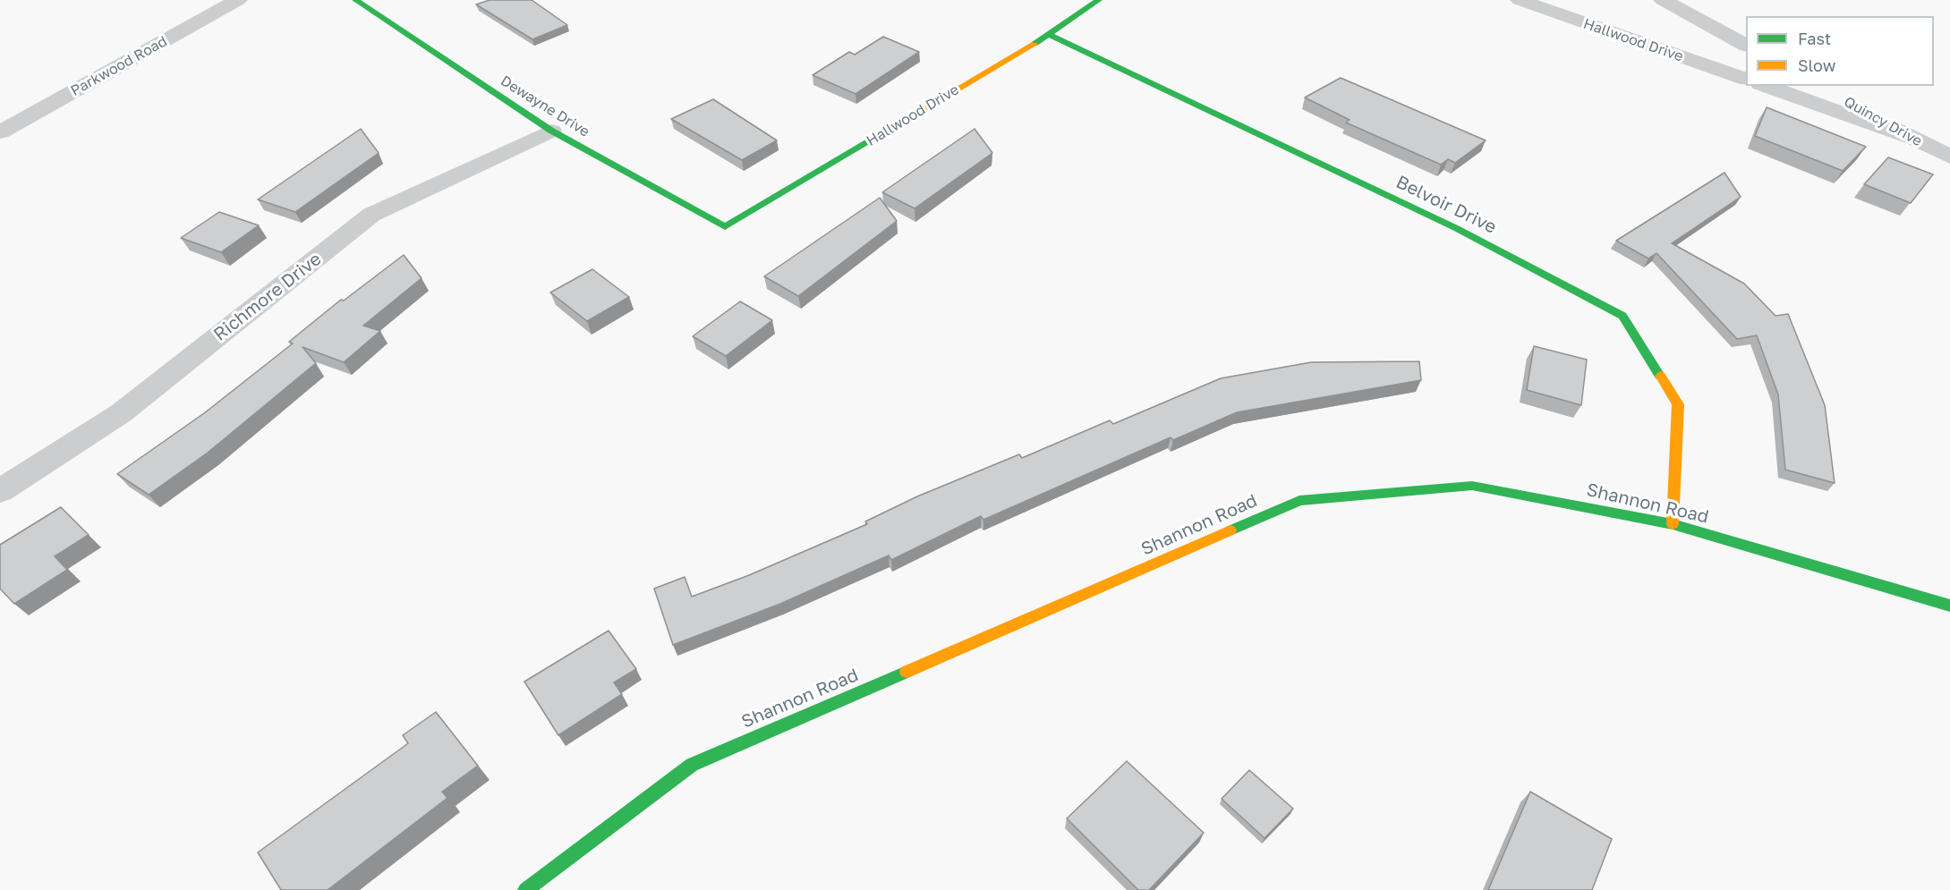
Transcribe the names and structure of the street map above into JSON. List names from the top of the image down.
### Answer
{
  "streets": {
    "street": [
      "Hallwood Drive",
      "Parkwood Road",
      "Dewayne Drive",
      "Quincy Drive",
      "Belvoir Drive",
      "Richmore Drive",
      "Shannon Road"
    ]
  },
  "crossings": [
    ["Hallwood Drive", "Dewayne Drive"],
    ["Hallwood Drive", "Belvoir Drive"],
    ["Dewayne Drive", "Richmore Drive"],
    ["Belvoir Drive", "Shannon Road"]
  ],
  "legend": ["Fast", "Slow"]
}
